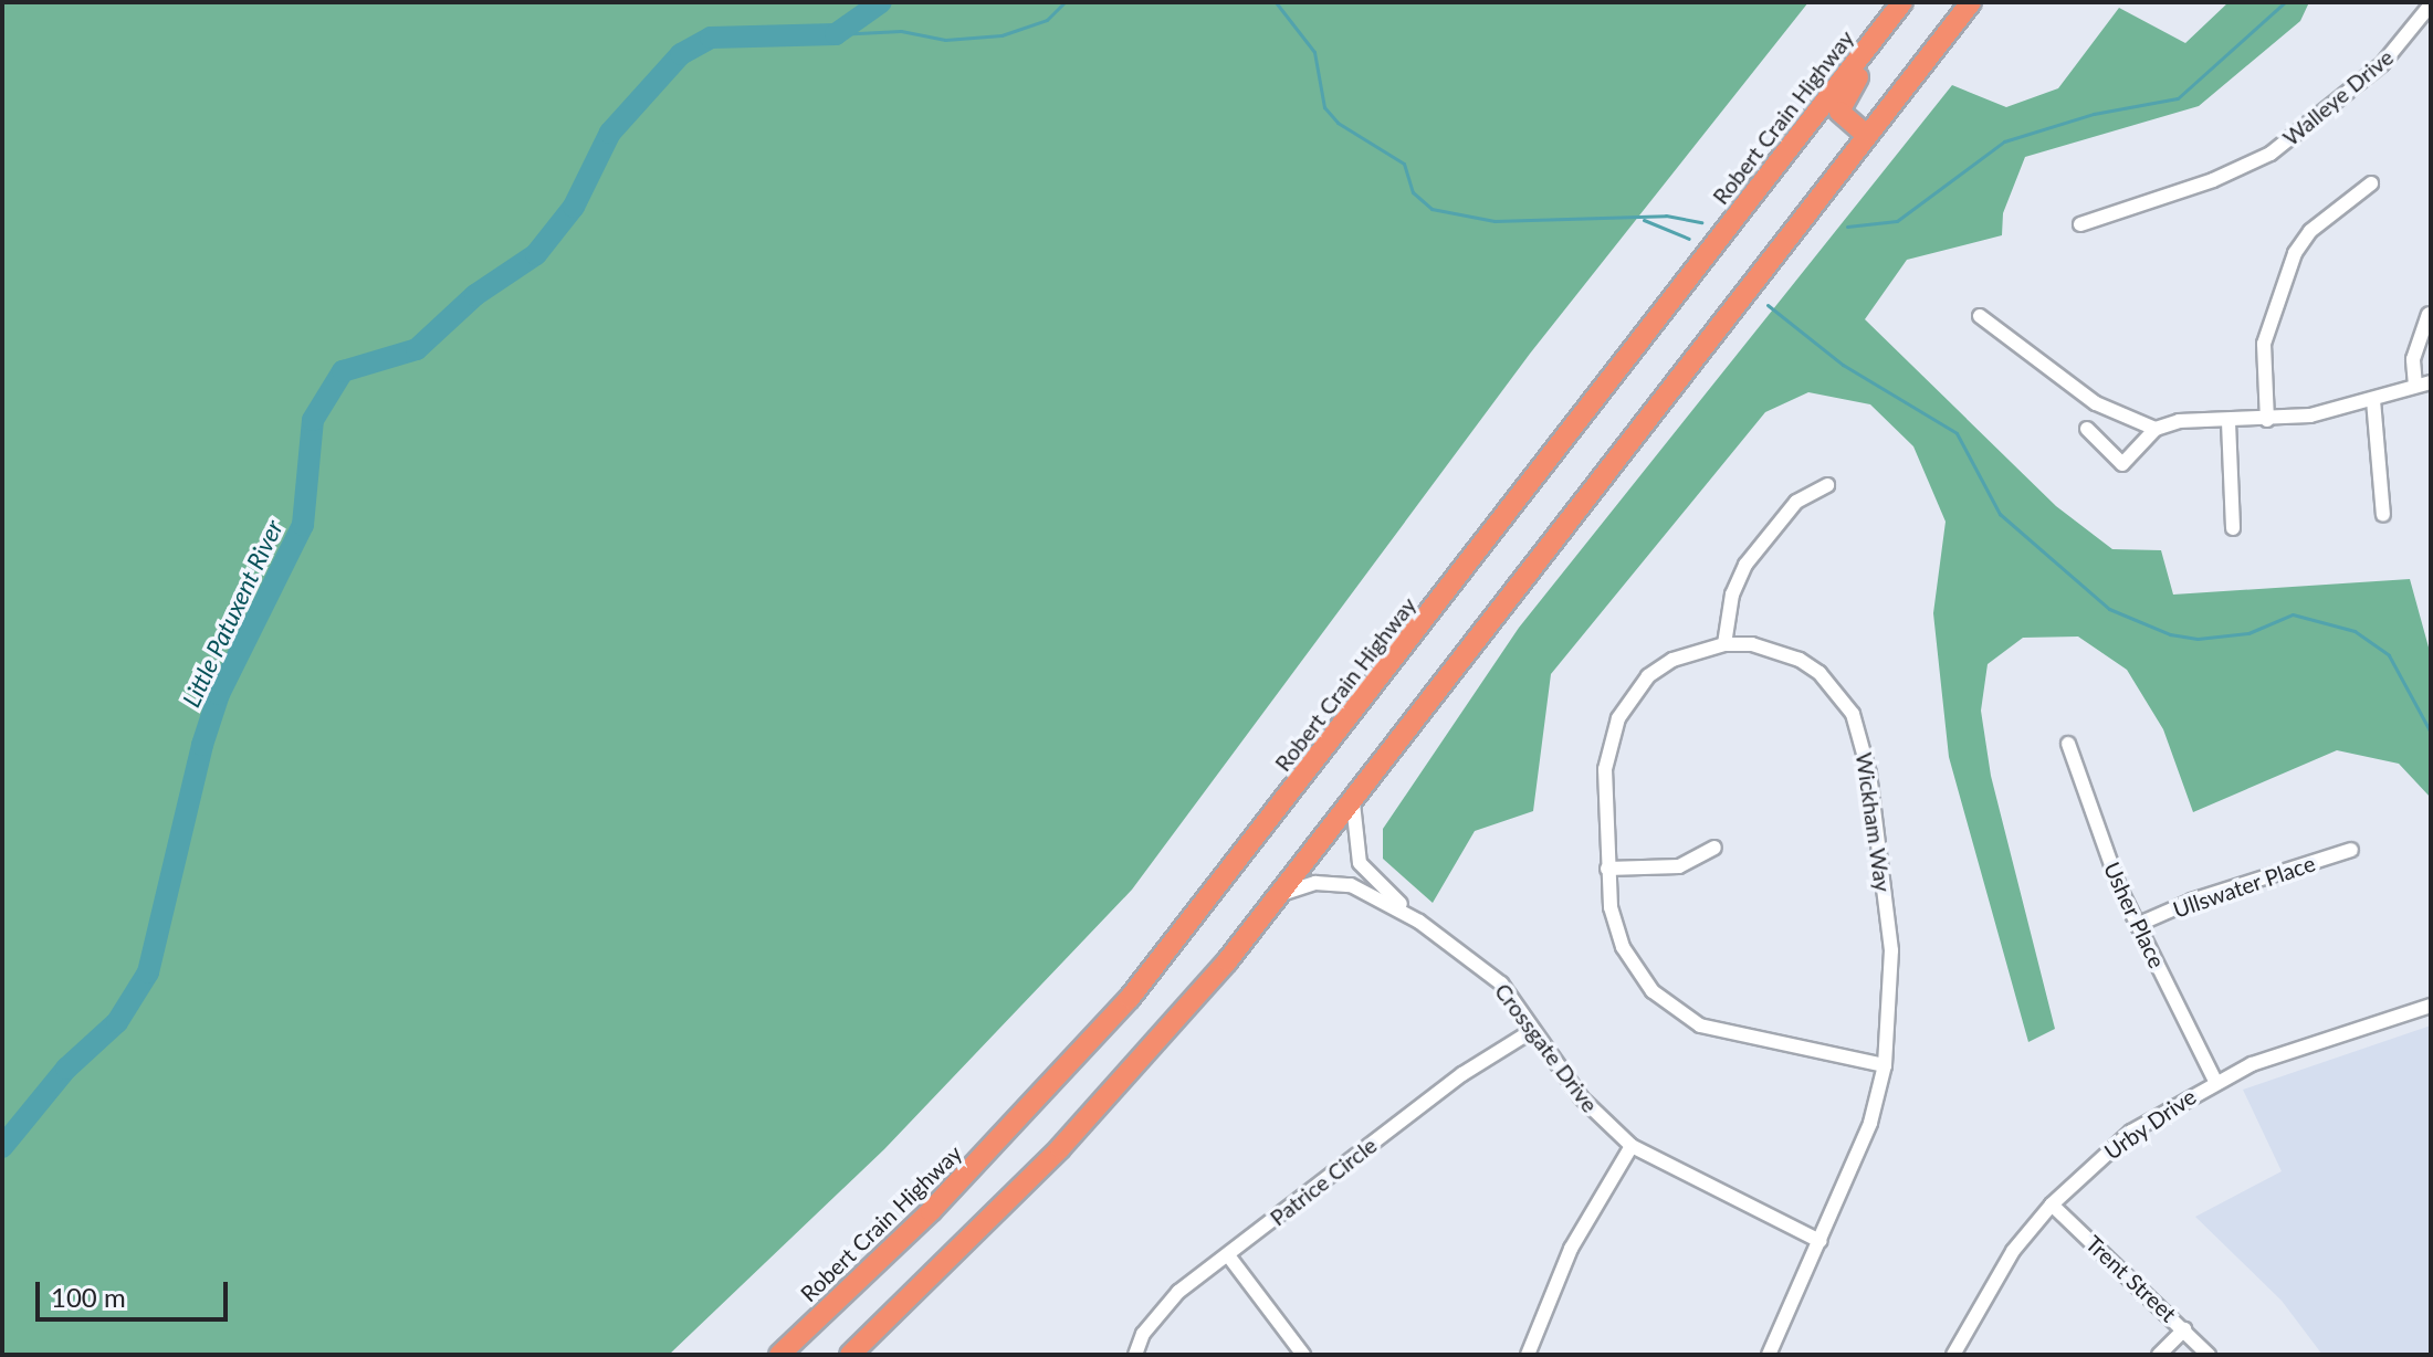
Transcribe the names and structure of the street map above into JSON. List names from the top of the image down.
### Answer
{
  "streets": {
    "highway": ["Robert Crain Highway"],
    "street": [
      "Walleye Drive",
      "Wickham Way",
      "Ullswater Place",
      "Usher Place",
      "Crossgate Drive",
      "Urby Drive",
      "Patrice Circle",
      "Trent Street"
    ]
  },
  "crossings": [
    ["Wickham Way", "Crossgate Drive"],
    ["Ullswater Place", "Usher Place"],
    ["Usher Place", "Urby Drive"],
    ["Crossgate Drive", "Patrice Circle"],
    ["Urby Drive", "Trent Street"]
  ],
  "water": ["Little Patuxent River"],
  "scale_bar": "100 m"
}
